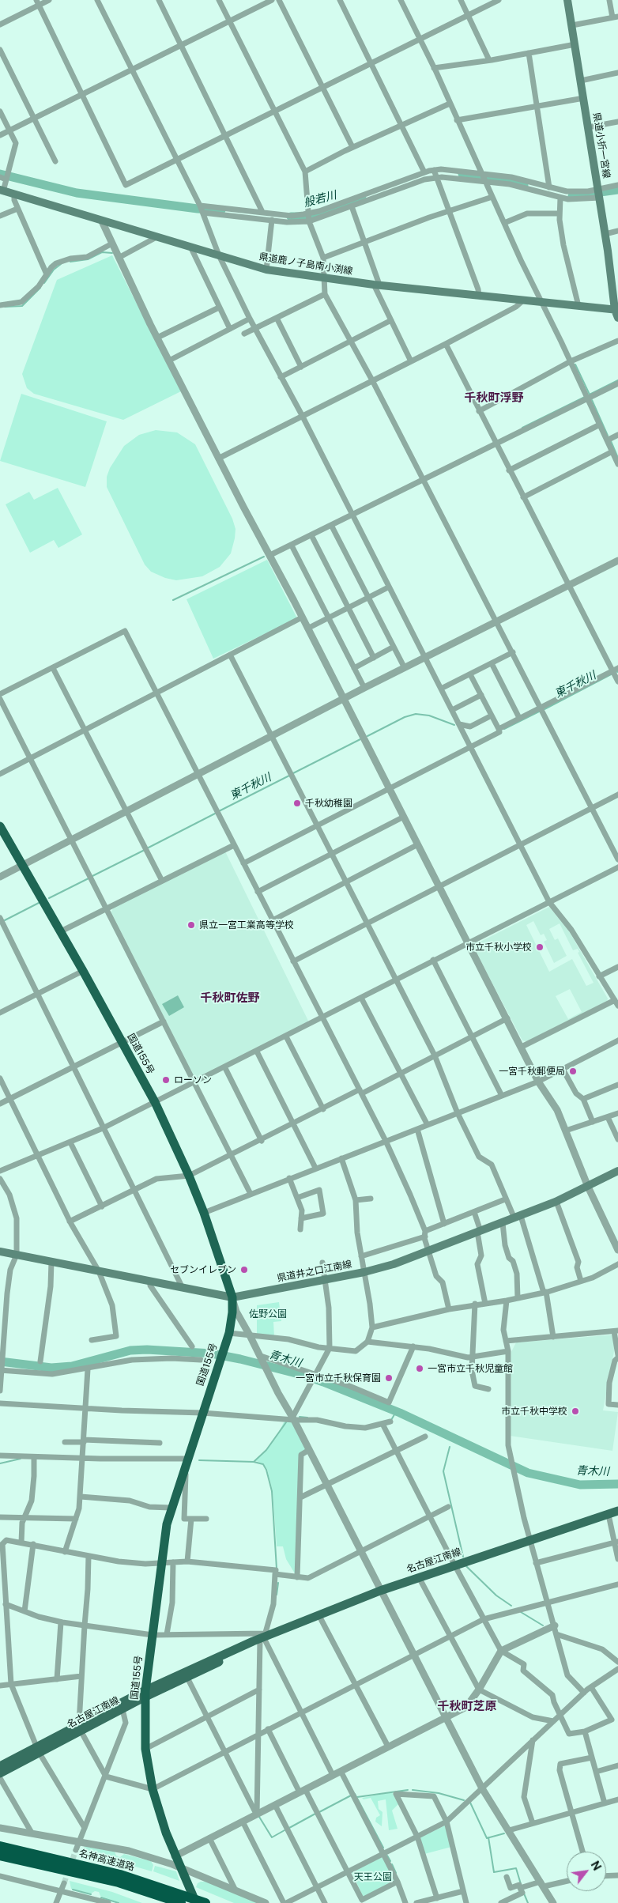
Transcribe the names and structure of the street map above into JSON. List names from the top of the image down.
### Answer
{
  "streets": {
    "highway": ["国道155号", "名神高速道路"],
    "main road": [
      "県道小折一宮線",
      "県道鹿ノ子島南小渕線",
      "県道井之口江南線",
      "名古屋江南線"
    ]
  },
  "crossings": [
    ["県道小折一宮線", "県道鹿ノ子島南小渕線"],
    ["国道155号", "県道井之口江南線"],
    ["国道155号", "名古屋江南線"]
  ],
  "districts": ["千秋町浮野", "千秋町佐野", "千秋町芝原"],
  "water": ["般若川", "東千秋川", "青木川"],
  "parks": ["佐野公園", "天王公園"],
  "places": [
    "千秋幼稚園",
    "県立一宮工業高等学校",
    "市立千秋小学校",
    "一宮千秋郵便局",
    "ローソン",
    "セブンイレブン",
    "一宮市立千秋児童館",
    "一宮市立千秋保育園",
    "市立千秋中学校"
  ],
  "north": "top right"
}
